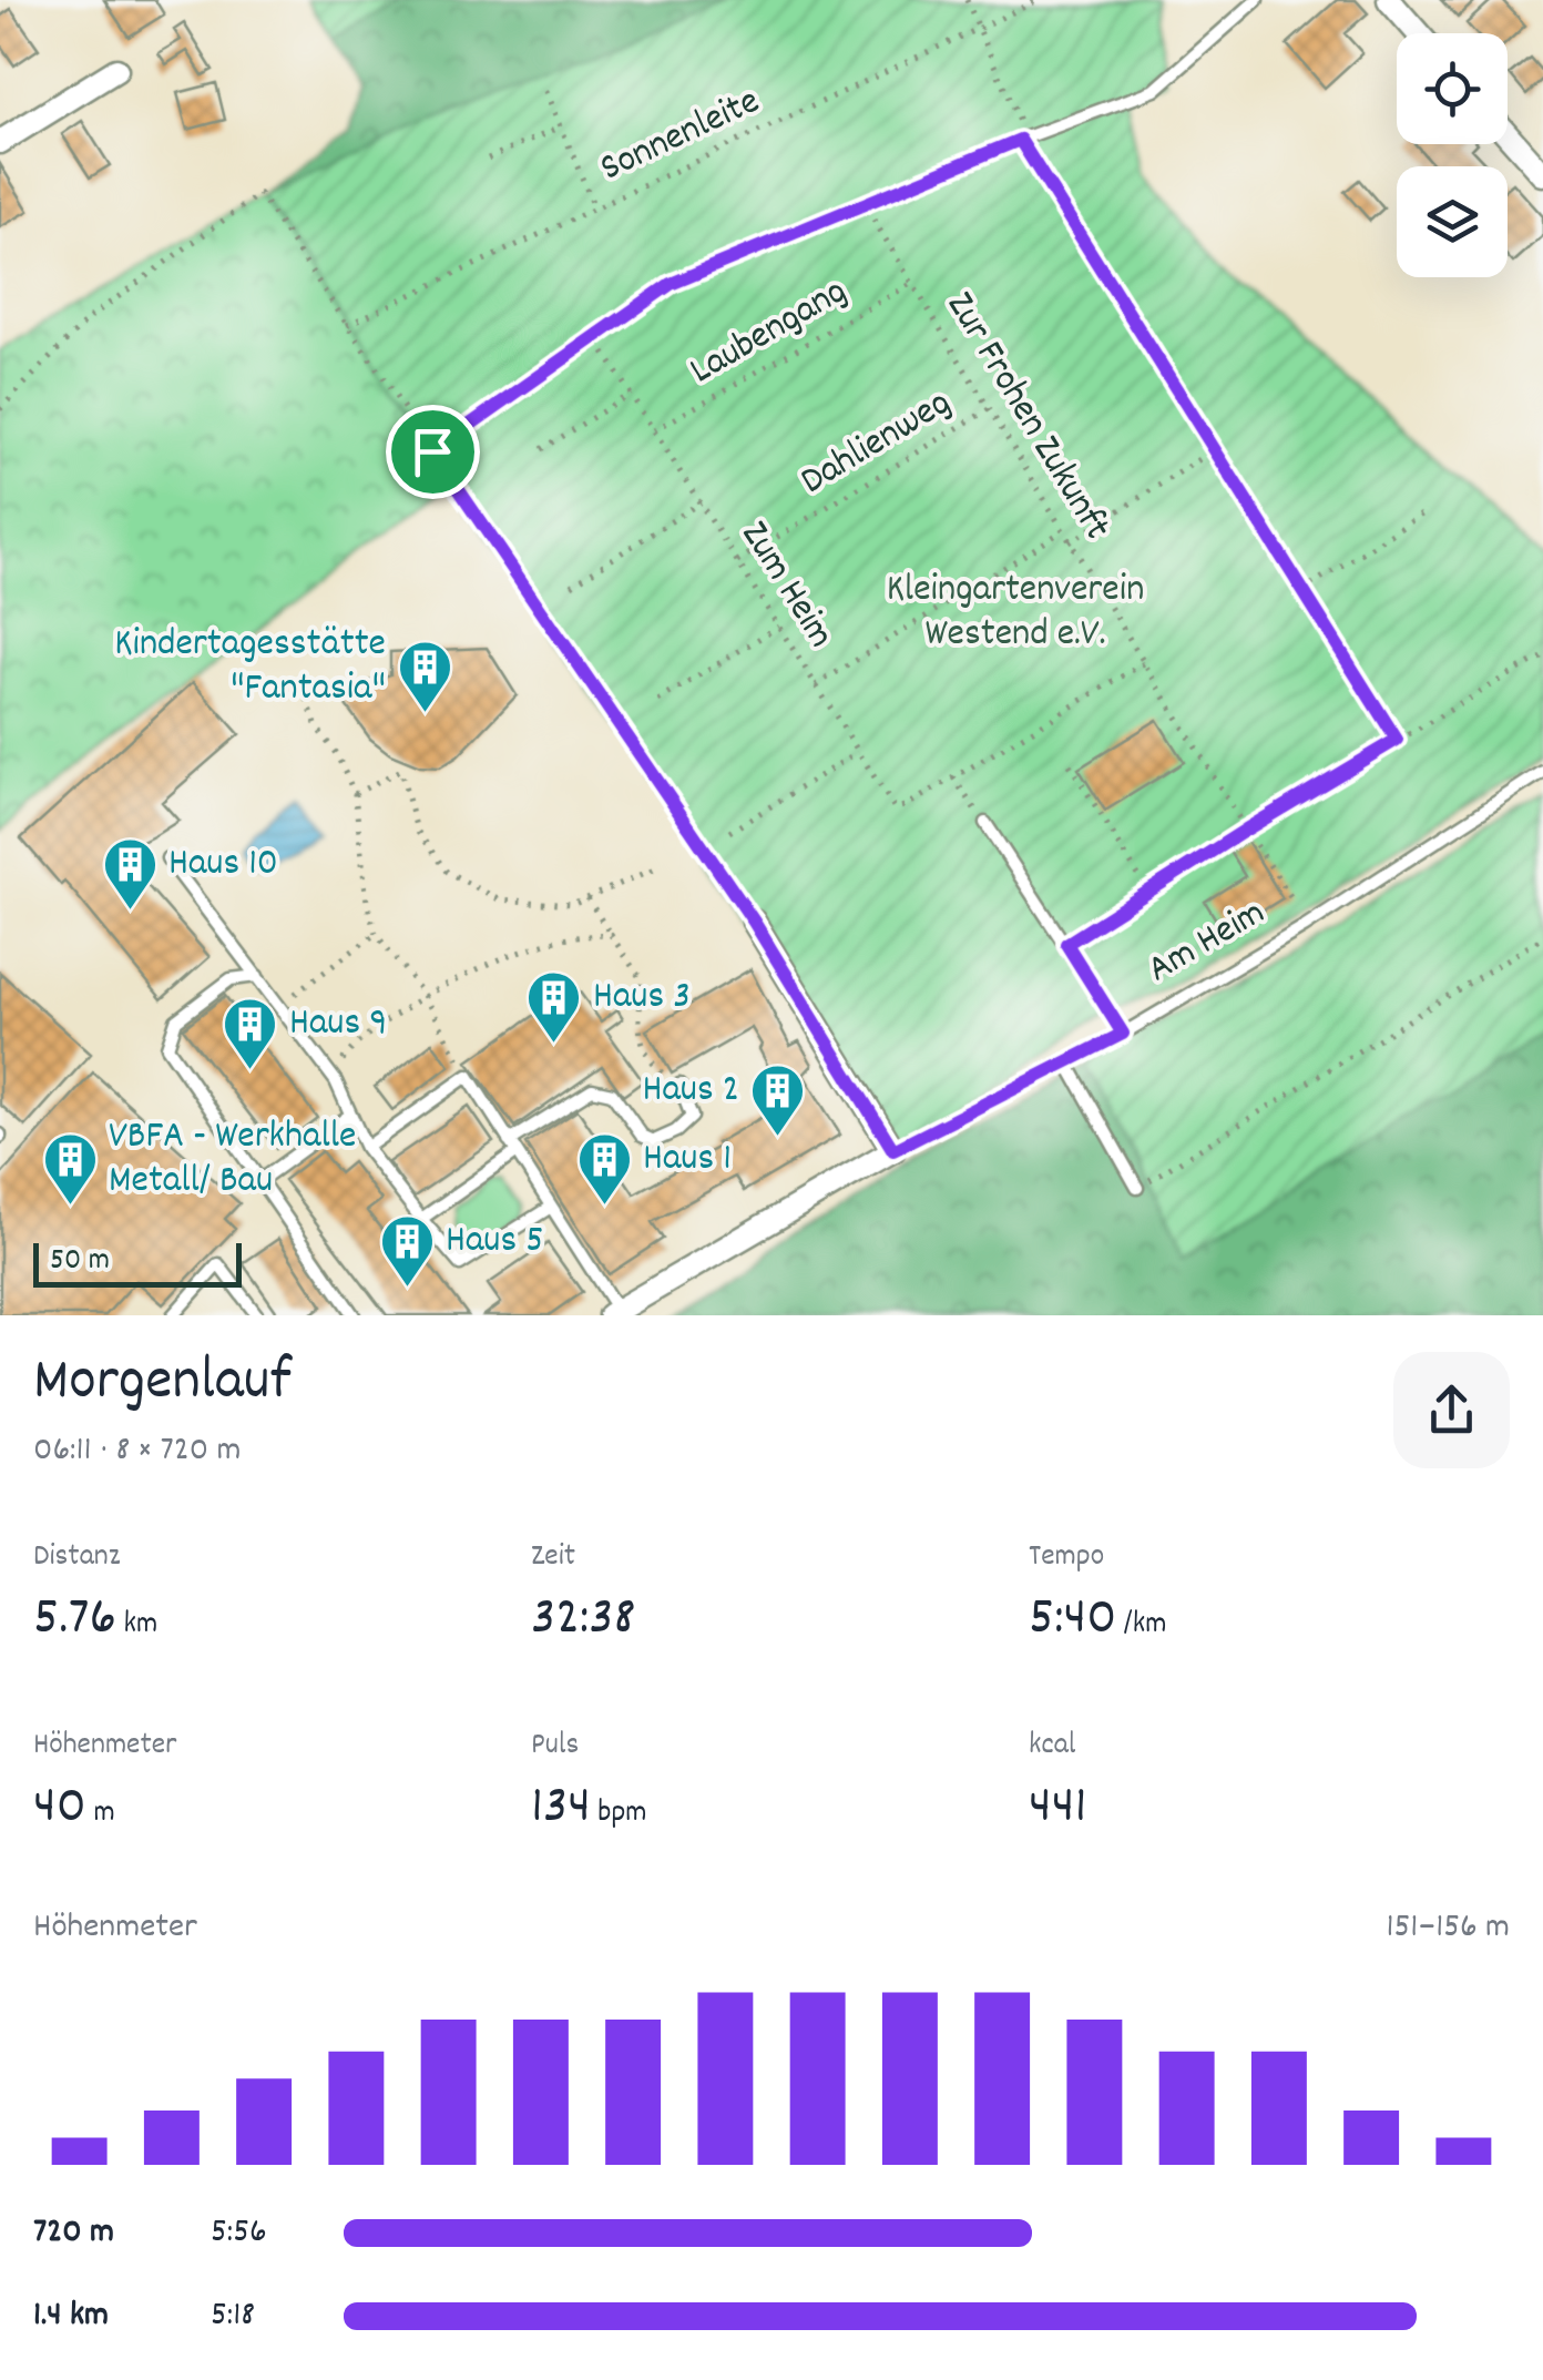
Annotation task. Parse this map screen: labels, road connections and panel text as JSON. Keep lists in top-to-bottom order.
{
  "streets": {
    "street": ["Am Heim"],
    "path": [
      "Sonnenleite",
      "Laubengang",
      "Zur Frohen Zukunft",
      "Dahlienweg",
      "Zum Heim"
    ]
  },
  "crossings": [
    ["Laubengang", "Zur Frohen Zukunft"],
    ["Laubengang", "Zum Heim"],
    ["Zur Frohen Zukunft", "Dahlienweg"],
    ["Dahlienweg", "Zum Heim"]
  ],
  "parks": ["Kleingartenverein Westend e.V."],
  "places": {
    "building": [
      "Kindertagesstätte \"Fantasia\"",
      "Haus 10",
      "Haus 3",
      "Haus 9",
      "Haus 2",
      "VBFA - Werkhalle Metall/ Bau",
      "Haus 1",
      "Haus 5"
    ]
  },
  "scale_bar": "50 m",
  "page": {
    "scale": "50 m",
    "heading": ["Morgenlauf", "06:11 · 8 × 720 m"],
    "stats": [
      ["Distanz", "5.76 km"],
      ["Zeit", "32:38"],
      ["Tempo", "5:40 /km"],
      ["Höhenmeter", "40 m"],
      ["Puls", "134 bpm"],
      ["kcal", "441"]
    ],
    "chart": ["Höhenmeter", "151–156 m"],
    "list": [
      {
        "name": "720 m",
        "note": "5:56"
      },
      {
        "name": "1.4 km",
        "note": "5:18"
      }
    ]
  }
}
